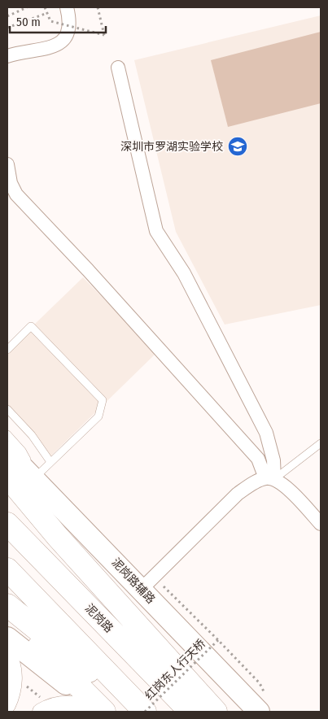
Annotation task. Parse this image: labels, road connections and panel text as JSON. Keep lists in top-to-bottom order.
{
  "streets": {
    "highway": ["泥岗路"],
    "main road": ["泥岗路辅路"],
    "path": ["红岗东人行天桥"]
  },
  "places": {
    "school or university": ["深圳市罗湖实验学校"]
  },
  "scale_bar": "50 m"
}
